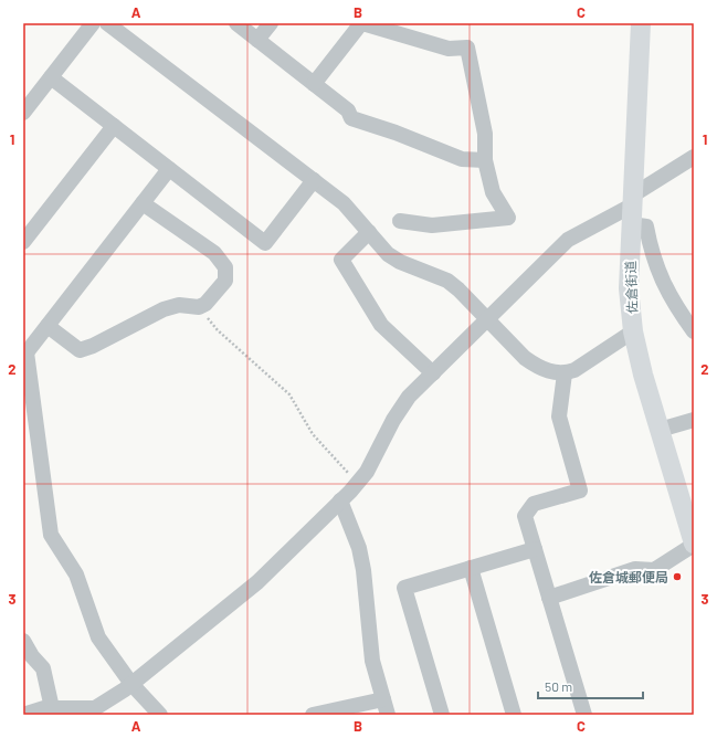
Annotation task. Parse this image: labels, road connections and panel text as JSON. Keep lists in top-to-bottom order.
{
  "streets": {
    "main road": ["佐倉街道"]
  },
  "places": ["佐倉城郵便局"],
  "scale_bar": "50 m",
  "grid": {
    "columns": ["A", "B", "C"],
    "rows": ["1", "2", "3"]
  }
}
